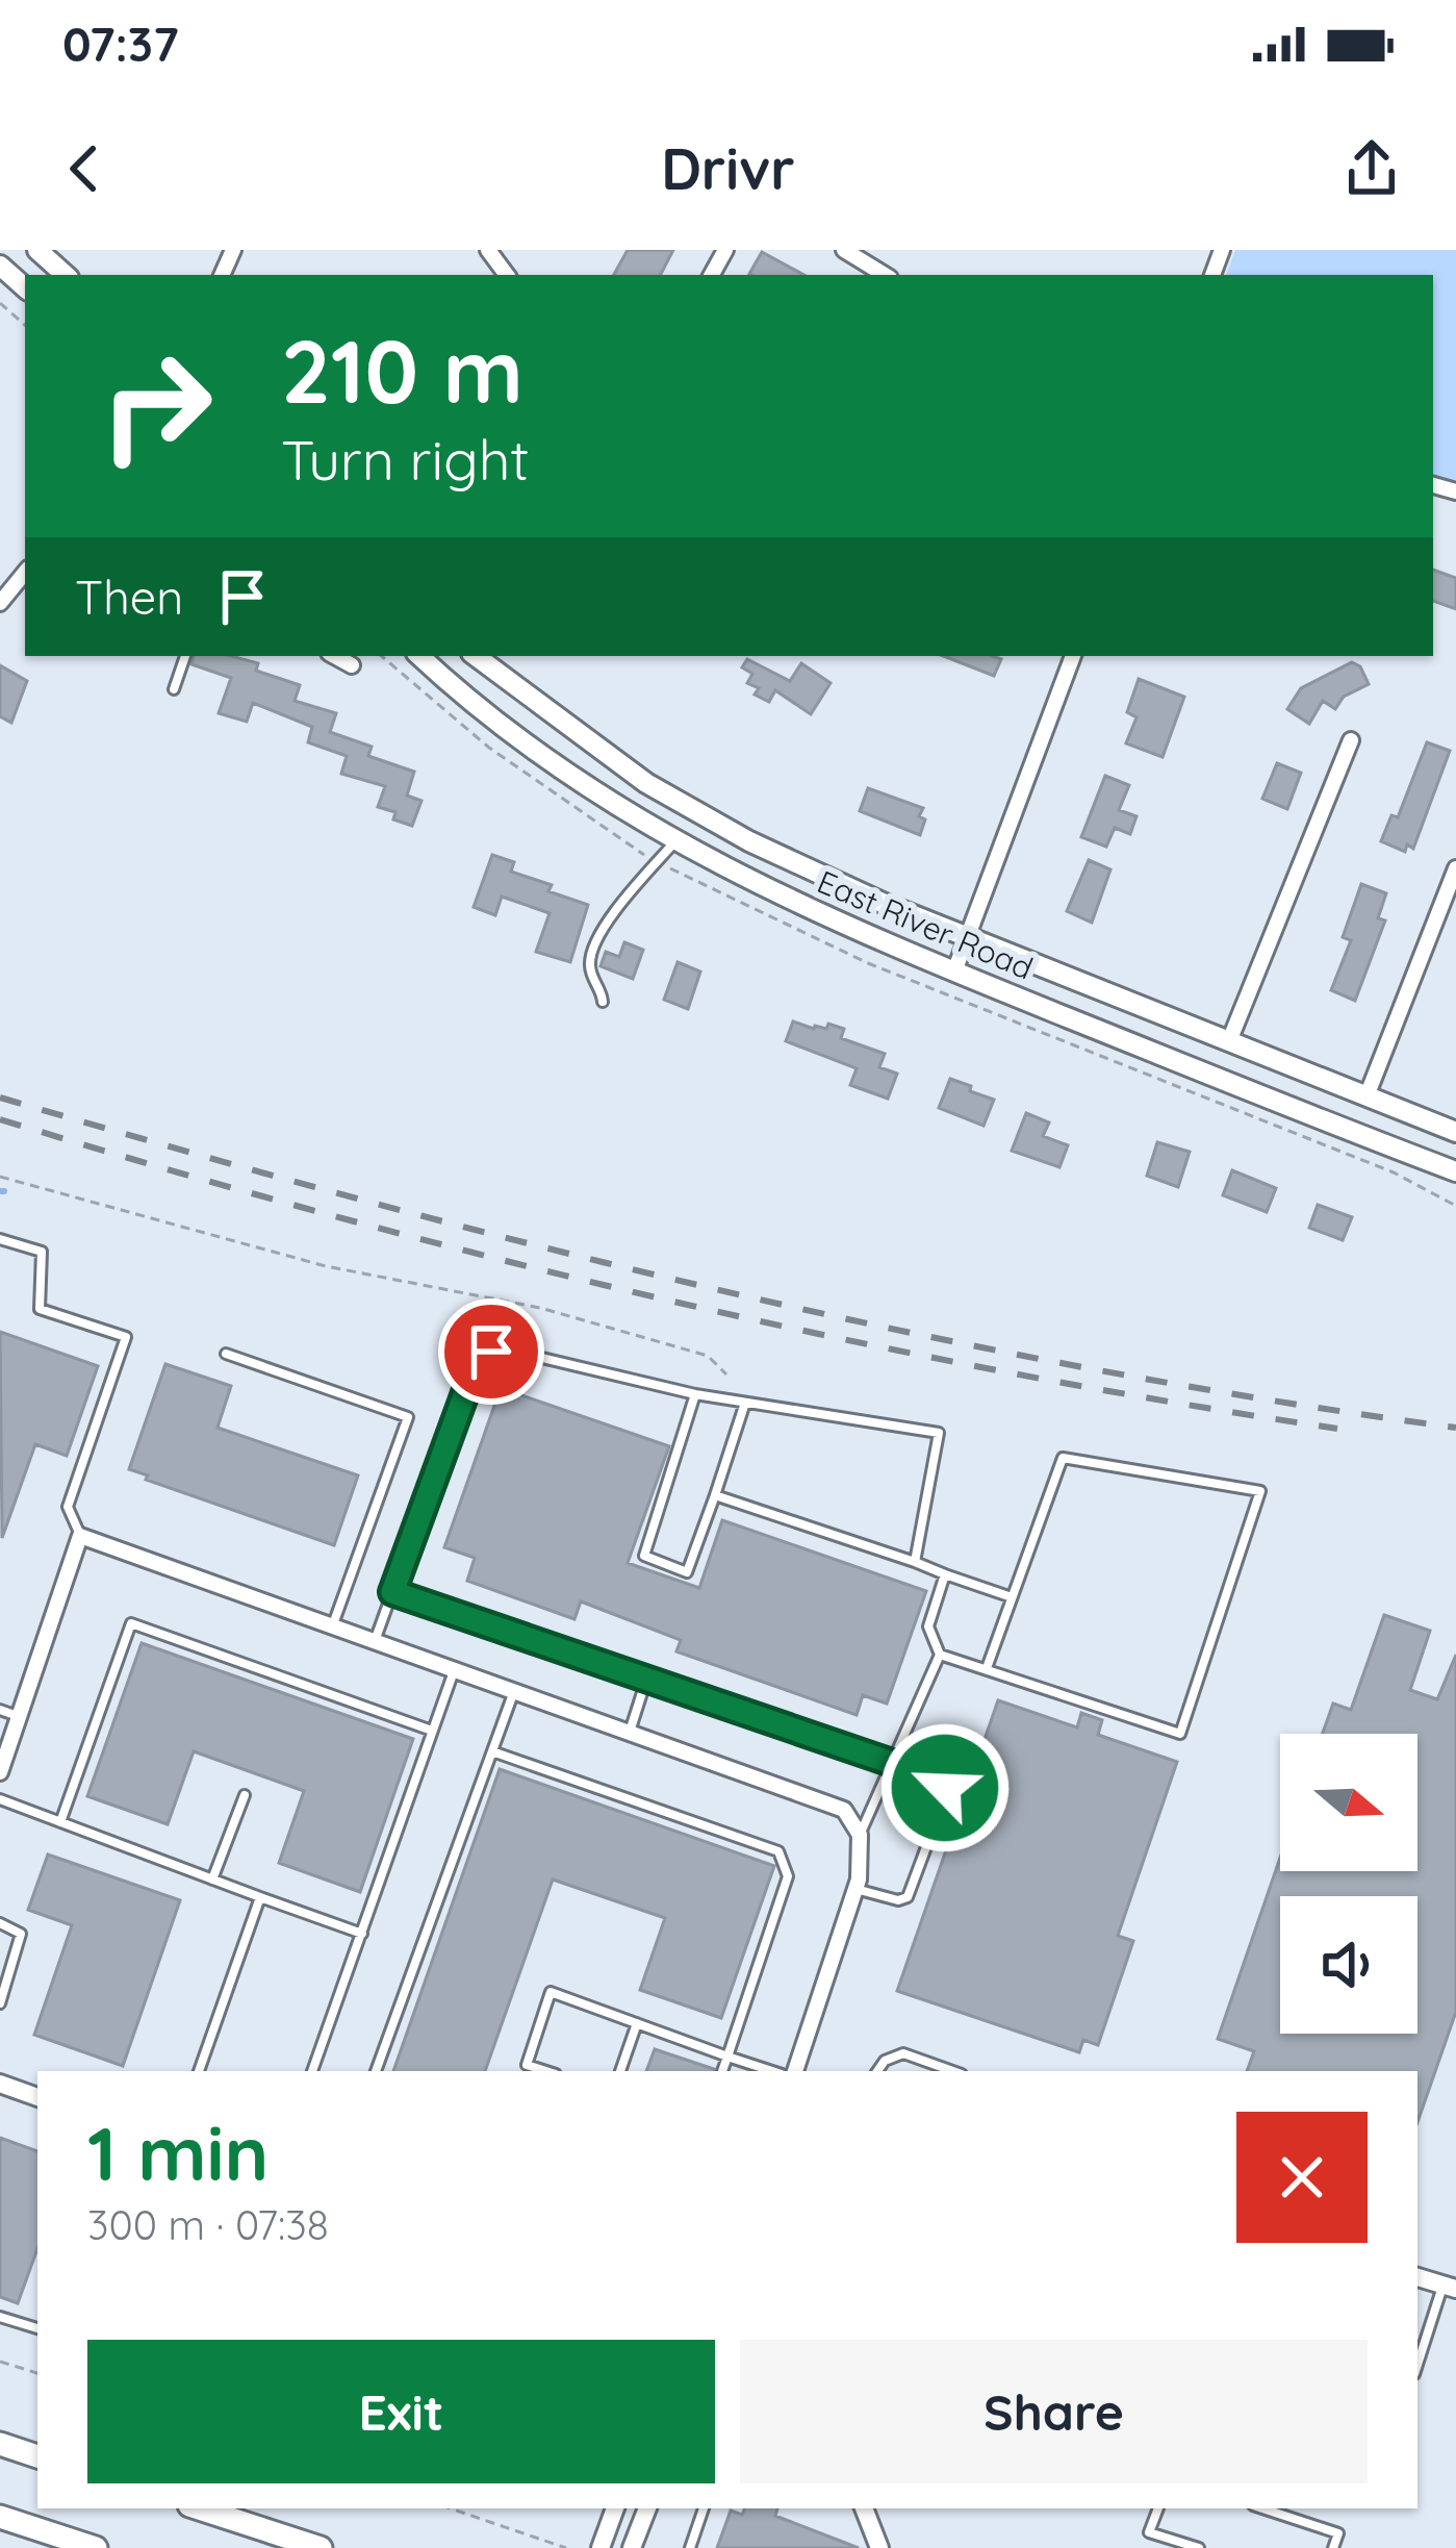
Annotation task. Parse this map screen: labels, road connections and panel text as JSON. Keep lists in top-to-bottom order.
{
  "streets": {
    "main road": ["East River Road"]
  },
  "north": "right",
  "page": {
    "status": "07:37",
    "header": "Drivr",
    "turn": ["210 m", "Turn right"],
    "then": "Then",
    "heading": ["1 min", "300 m · 07:38"],
    "buttons": ["Exit", "Share"]
  }
}
